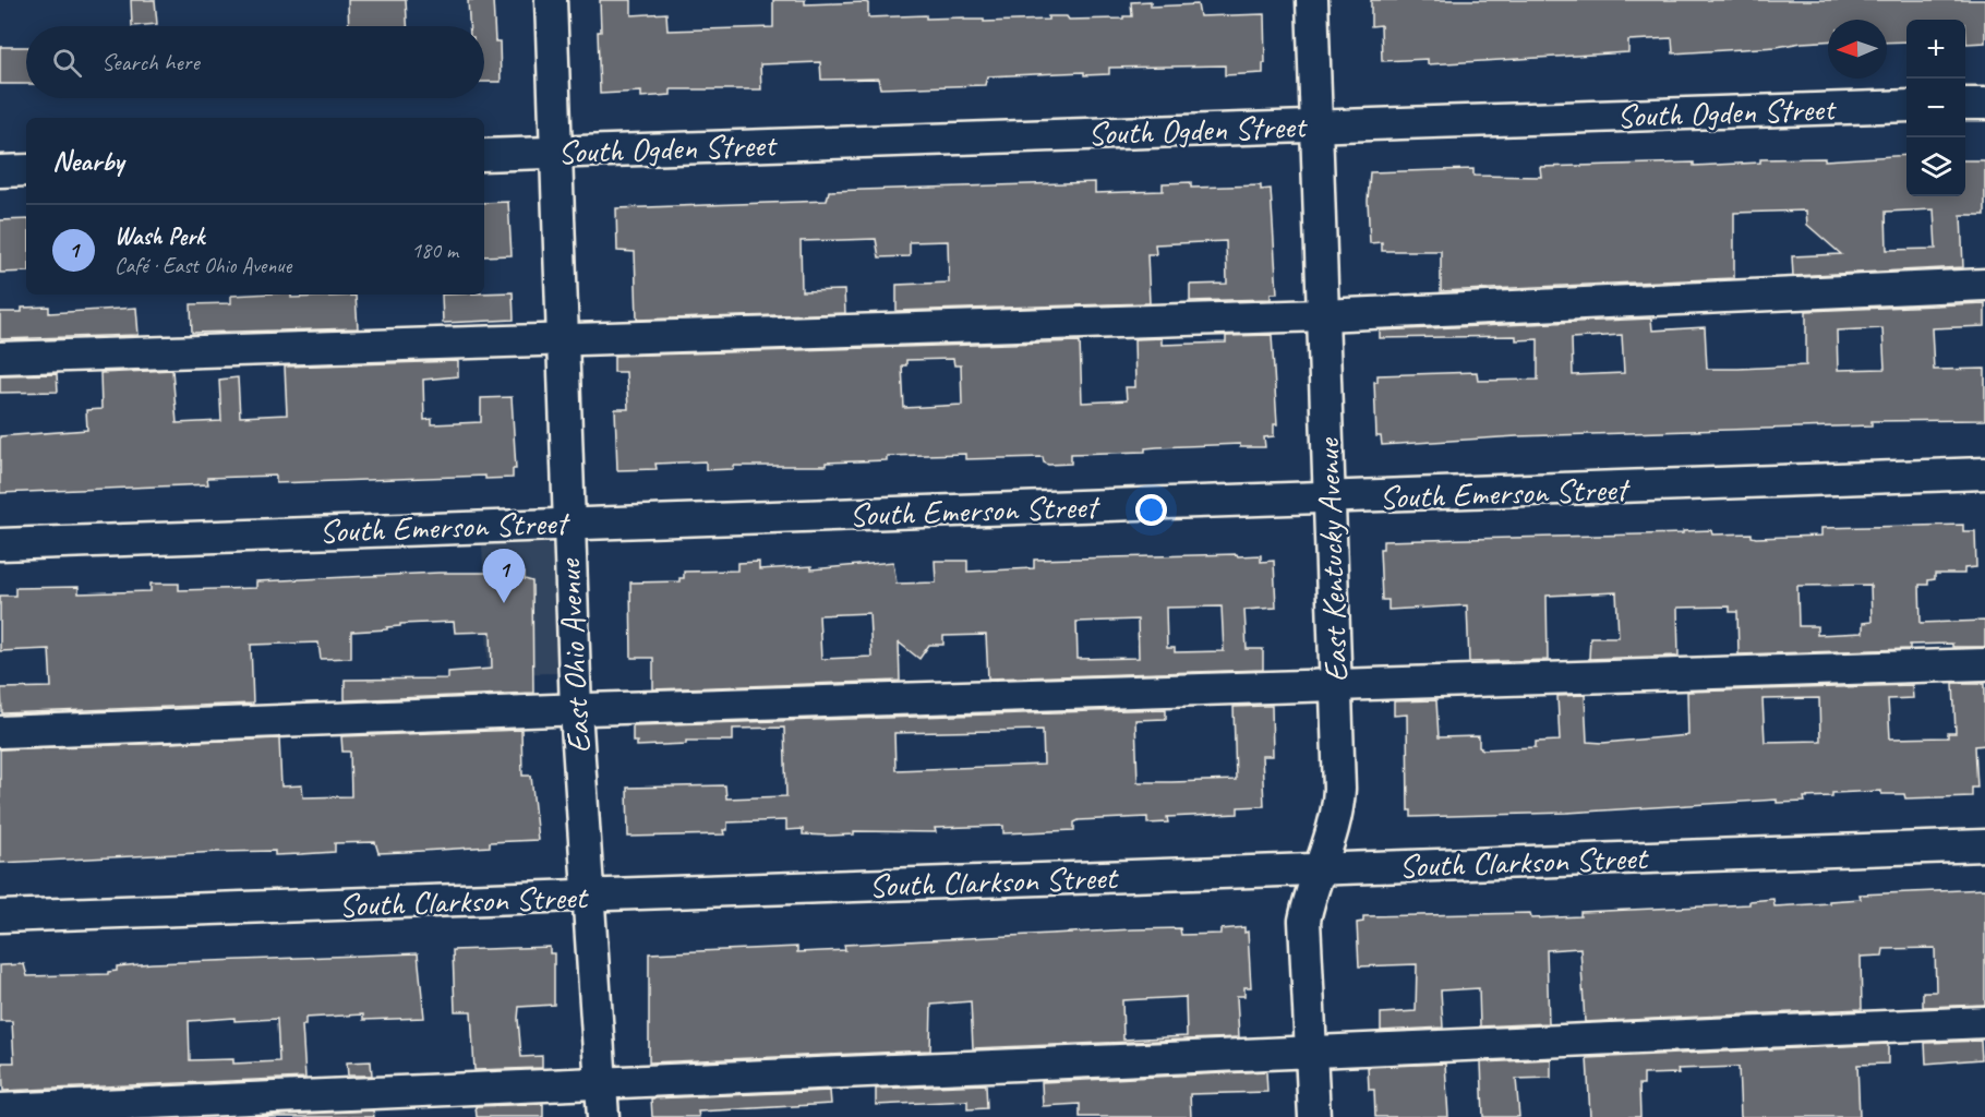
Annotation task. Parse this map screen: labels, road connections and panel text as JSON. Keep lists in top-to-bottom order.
{
  "streets": {
    "street": [
      "South Ogden Street",
      "South Emerson Street",
      "East Kentucky Avenue",
      "East Ohio Avenue",
      "South Clarkson Street"
    ]
  },
  "crossings": [
    ["South Ogden Street", "East Kentucky Avenue"],
    ["South Ogden Street", "East Ohio Avenue"],
    ["South Emerson Street", "East Kentucky Avenue"],
    ["South Emerson Street", "East Ohio Avenue"],
    ["East Kentucky Avenue", "South Clarkson Street"],
    ["East Ohio Avenue", "South Clarkson Street"]
  ],
  "north": "left",
  "page": {
    "map_buttons": ["+", "−"],
    "search": "Search here",
    "heading": "Nearby",
    "list": [
      {
        "mark": "1",
        "name": "Wash Perk",
        "note": "Café · East Ohio Avenue",
        "value": "180 m"
      }
    ],
    "pins": "1"
  }
}
